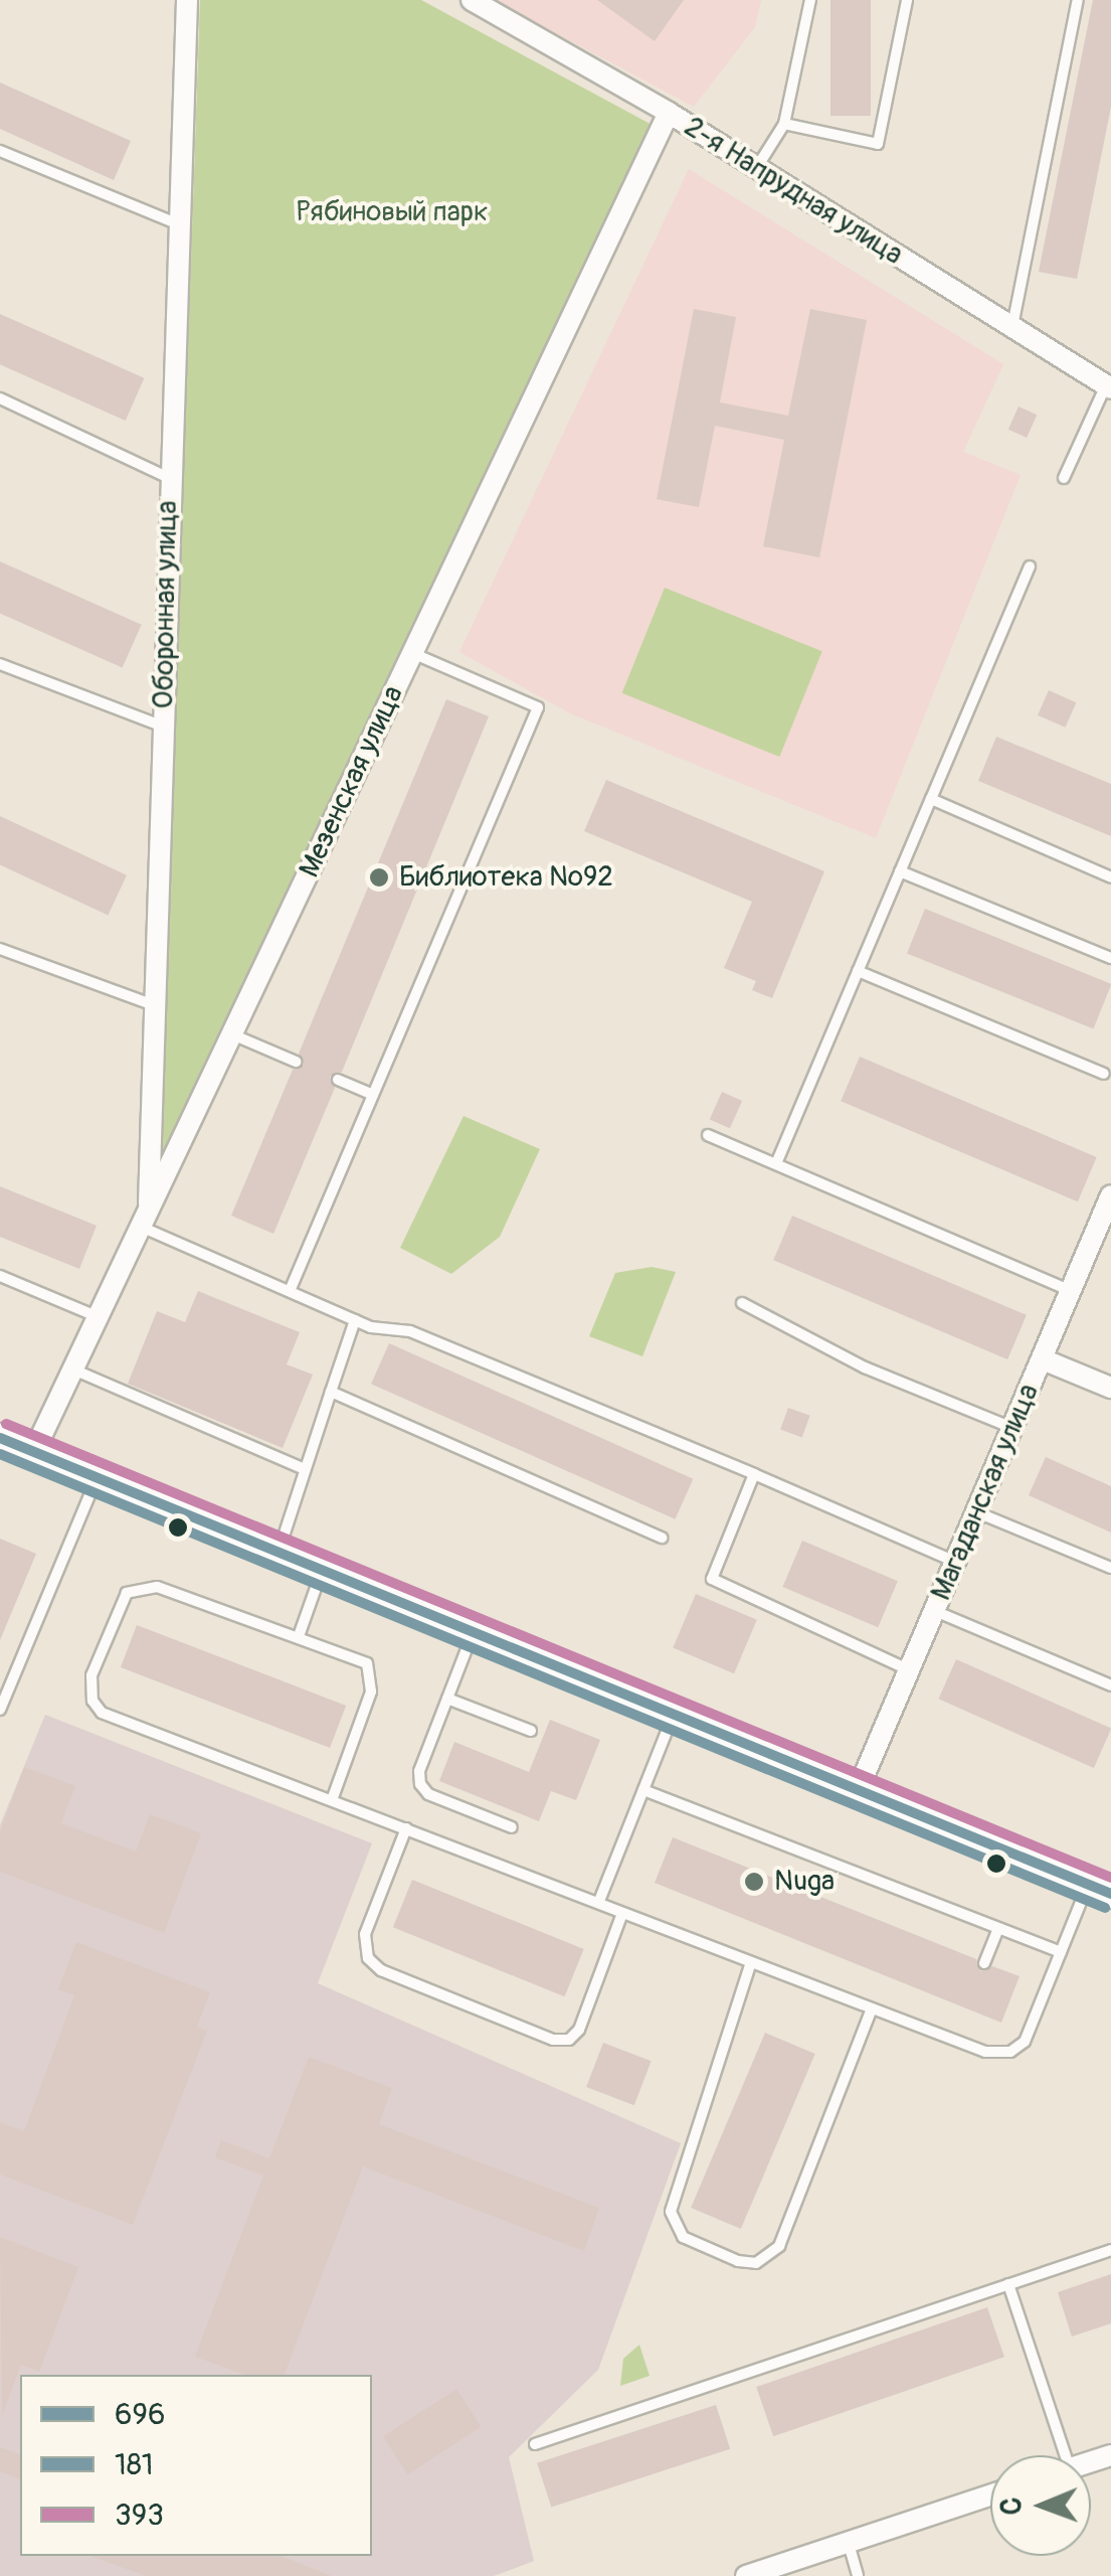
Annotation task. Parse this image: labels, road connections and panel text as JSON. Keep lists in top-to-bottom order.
{
  "streets": {
    "street": [
      "2-я Напрудная улица",
      "Оборонная улица",
      "Мезенская улица",
      "Магаданская улица"
    ]
  },
  "crossings": [
    ["2-я Напрудная улица", "Мезенская улица"],
    ["Оборонная улица", "Мезенская улица"]
  ],
  "parks": ["Рябиновый парк"],
  "places": ["Библиотека №92", "Nuga"],
  "lines": ["transit line 393", "transit line 696", "transit line 181"],
  "legend": ["696", "181", "393"],
  "north": "left"
}
